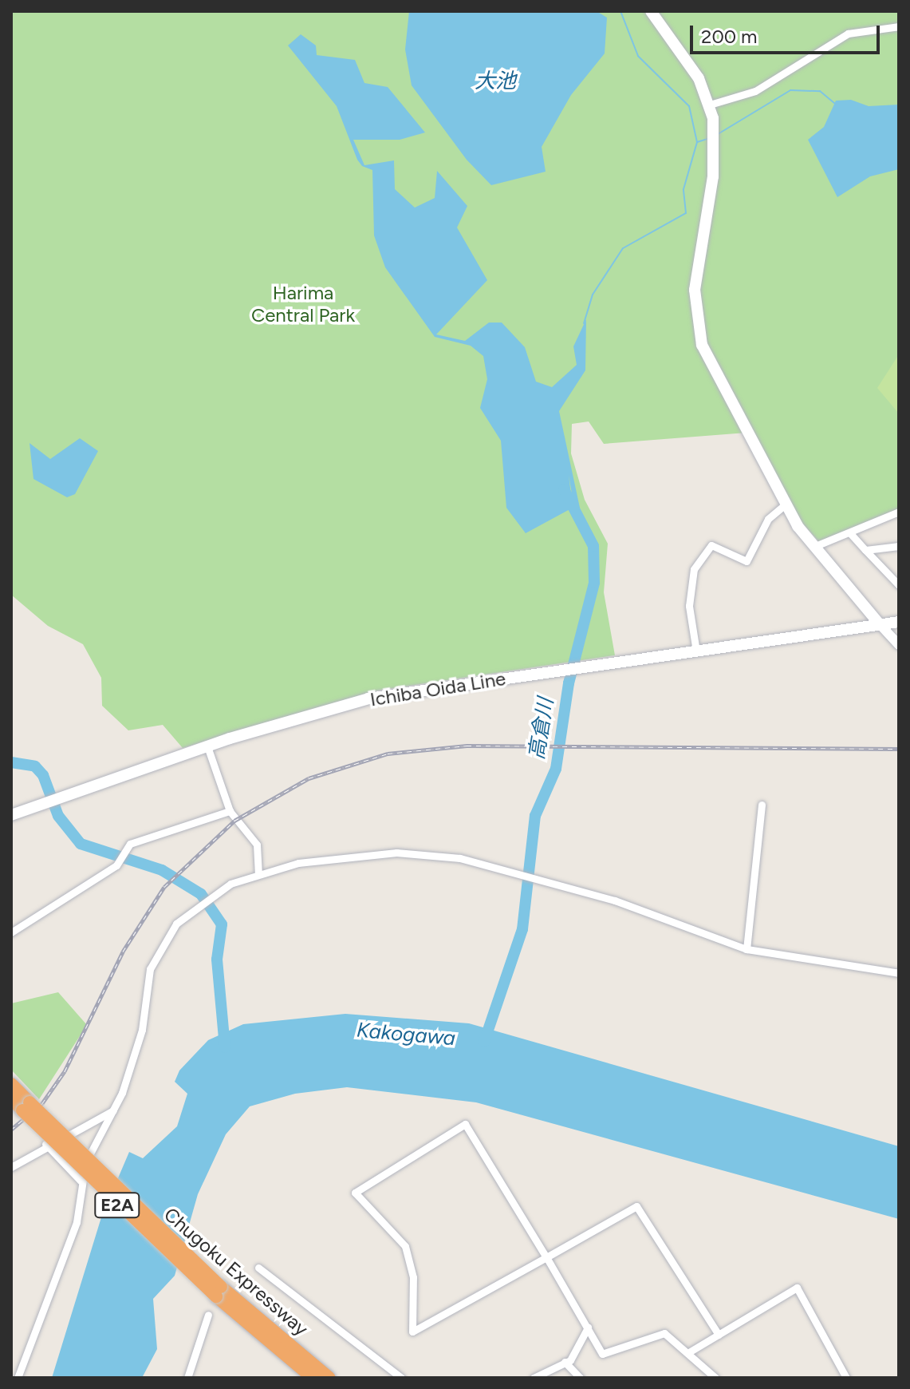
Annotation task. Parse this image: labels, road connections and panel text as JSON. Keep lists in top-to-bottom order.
{
  "streets": {
    "highway": ["E2A", "Chugoku Expressway"],
    "main road": ["Ichiba Oida Line"]
  },
  "water": ["大池", "高倉川", "Kakogawa"],
  "parks": ["Harima Central Park"],
  "scale_bar": "200 m"
}
